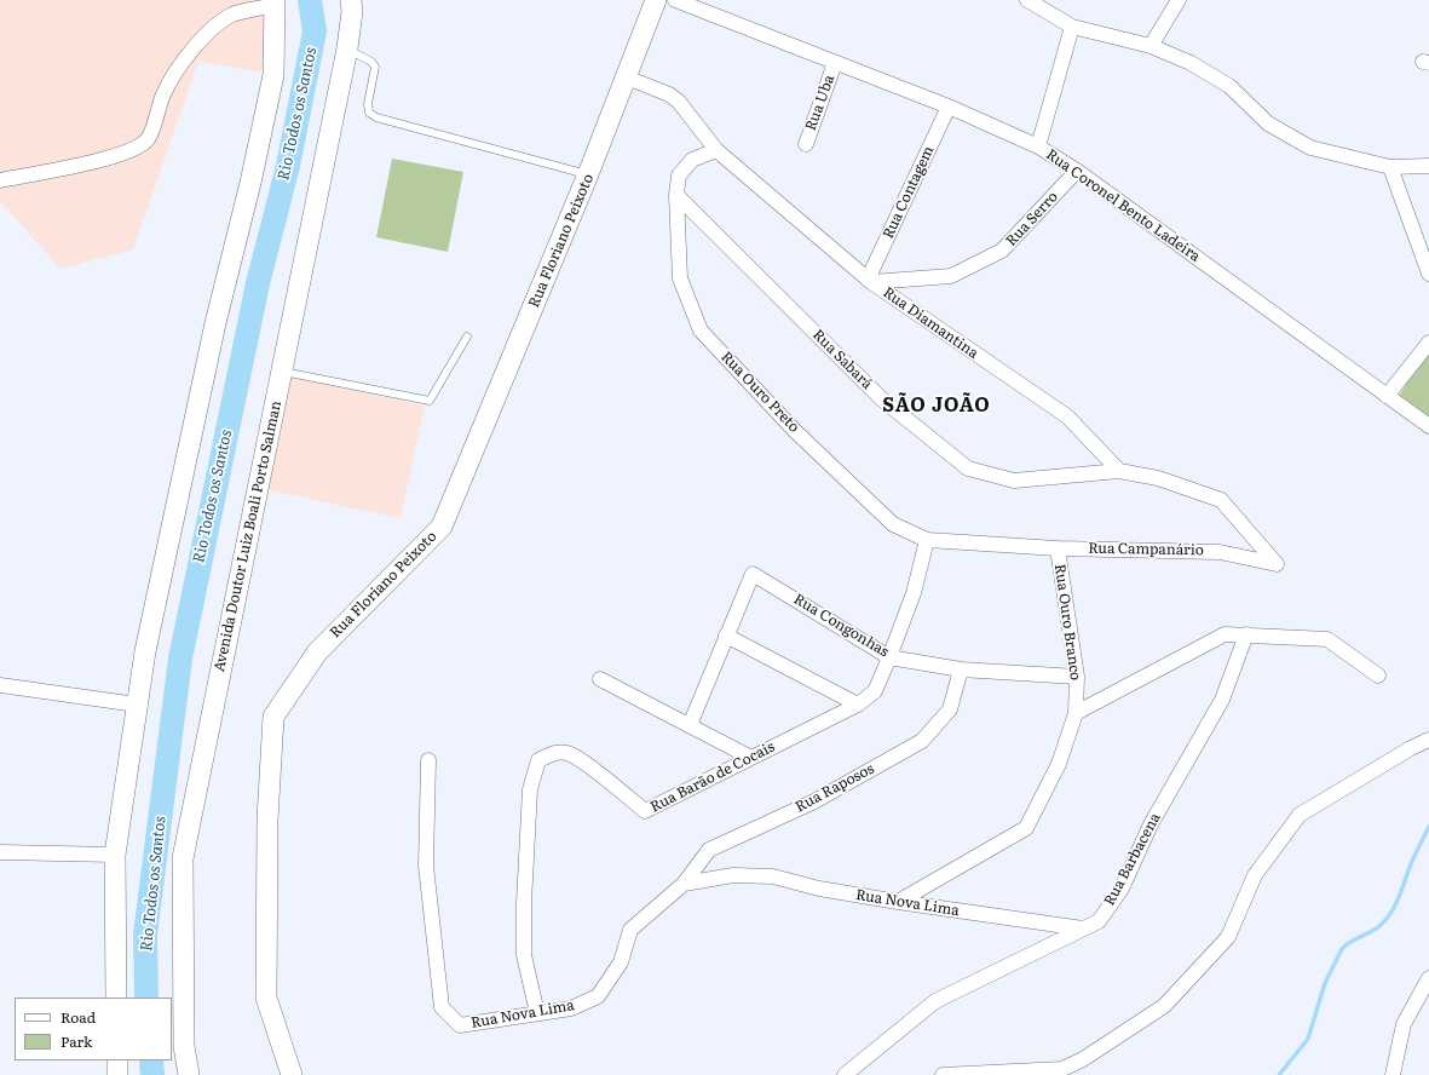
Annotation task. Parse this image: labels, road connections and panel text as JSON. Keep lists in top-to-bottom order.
{
  "streets": {
    "street": [
      "Rua Uba",
      "Rua Contagem",
      "Rua Coronel Bento Ladeira",
      "Rua Serro",
      "Rua Floriano Peixoto",
      "Rua Diamantina",
      "Rua Sabará",
      "Rua Ouro Preto",
      "Avenida Doutor Luiz Boali Porto Salman",
      "Rua Campanário",
      "Rua Ouro Branco",
      "Rua Congonhas",
      "Rua Barão de Cocais",
      "Rua Raposos",
      "Rua Barbacena",
      "Rua Nova Lima"
    ]
  },
  "crossings": [
    ["Rua Uba", "Rua Coronel Bento Ladeira"],
    ["Rua Contagem", "Rua Coronel Bento Ladeira"],
    ["Rua Contagem", "Rua Serro"],
    ["Rua Contagem", "Rua Diamantina"],
    ["Rua Coronel Bento Ladeira", "Rua Serro"],
    ["Rua Serro", "Rua Diamantina"],
    ["Rua Floriano Peixoto", "Rua Diamantina"],
    ["Rua Diamantina", "Rua Sabará"],
    ["Rua Diamantina", "Rua Ouro Preto"],
    ["Rua Sabará", "Rua Ouro Preto"],
    ["Rua Sabará", "Rua Campanário"],
    ["Rua Ouro Preto", "Rua Campanário"],
    ["Rua Ouro Preto", "Rua Barão de Cocais"],
    ["Rua Campanário", "Rua Ouro Branco"],
    ["Rua Campanário", "Rua Barão de Cocais"],
    ["Rua Ouro Branco", "Rua Congonhas"],
    ["Rua Ouro Branco", "Rua Nova Lima"],
    ["Rua Congonhas", "Rua Barão de Cocais"],
    ["Rua Congonhas", "Rua Raposos"],
    ["Rua Barão de Cocais", "Rua Nova Lima"],
    ["Rua Raposos", "Rua Nova Lima"],
    ["Rua Barbacena", "Rua Nova Lima"]
  ],
  "districts": ["SÃO JOÃO"],
  "water": ["Rio Todos os Santos"],
  "legend": ["Road", "Park"]
}
